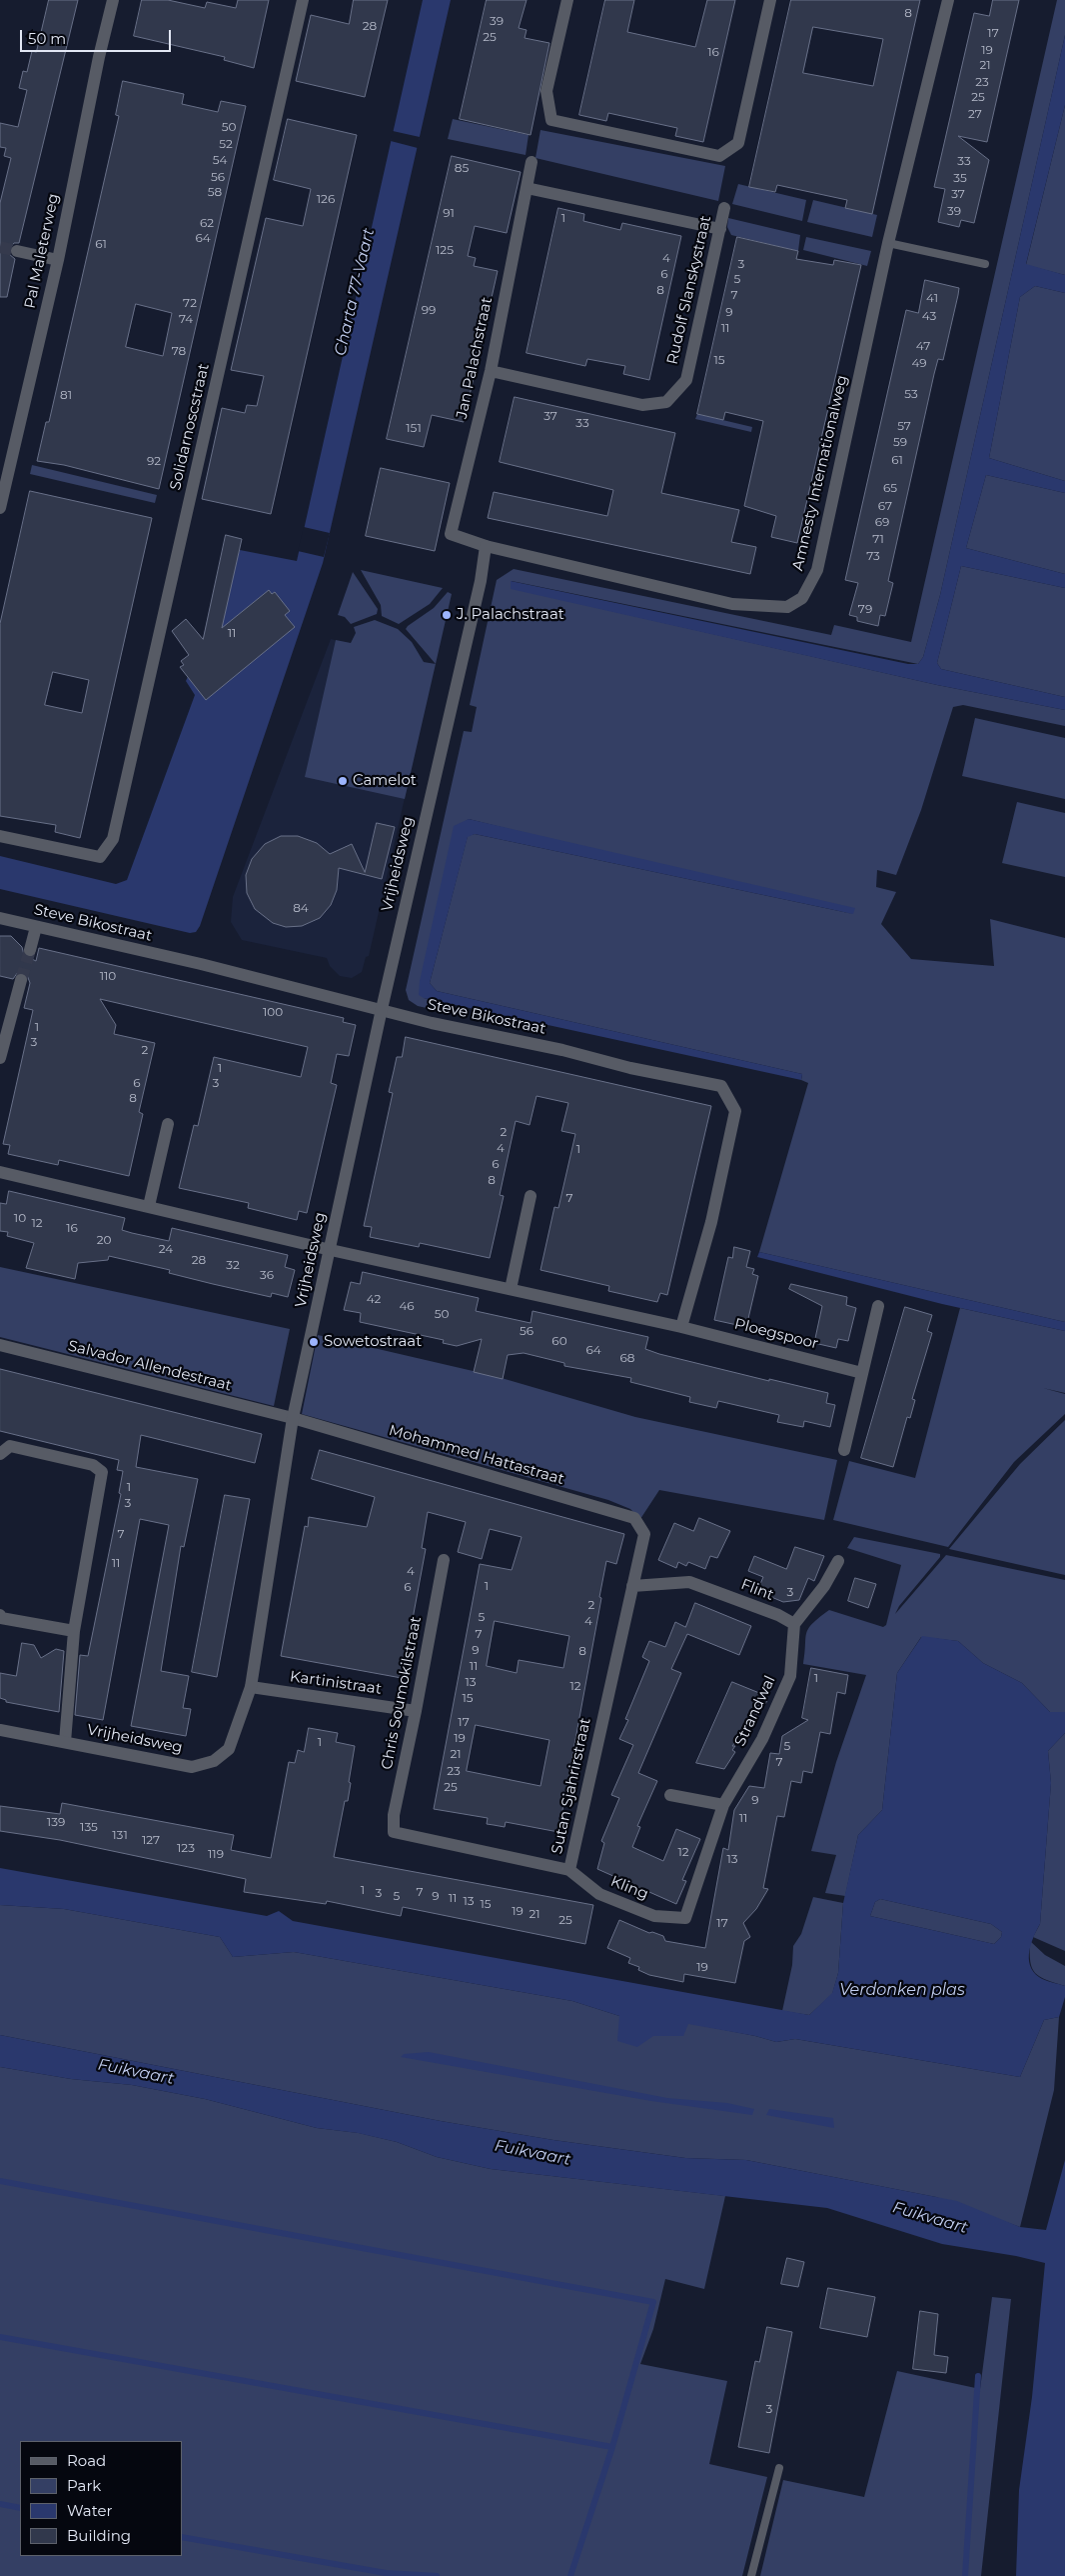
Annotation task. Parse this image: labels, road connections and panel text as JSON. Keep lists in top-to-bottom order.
{
  "streets": {
    "street": [
      "Pal Maleterweg",
      "Rudolf Slanskystraat",
      "Jan Palachstraat",
      "Solidarnoscstraat",
      "Amnesty Internationalweg",
      "Vrijheidsweg",
      "Steve Bikostraat",
      "Ploegspoor",
      "Salvador Allendestraat",
      "Mohammed Hattastraat",
      "Flint",
      "Kartinistraat",
      "Chris Soumokilstraat",
      "Strandwal",
      "Sutan Sjahrirstraat",
      "Kling"
    ]
  },
  "crossings": [
    ["Rudolf Slanskystraat", "Jan Palachstraat"],
    ["Jan Palachstraat", "Amnesty Internationalweg"],
    ["Amnesty Internationalweg", "Vrijheidsweg"],
    ["Vrijheidsweg", "Steve Bikostraat"],
    ["Vrijheidsweg", "Salvador Allendestraat"],
    ["Vrijheidsweg", "Mohammed Hattastraat"],
    ["Vrijheidsweg", "Kartinistraat"],
    ["Steve Bikostraat", "Ploegspoor"],
    ["Salvador Allendestraat", "Mohammed Hattastraat"],
    ["Mohammed Hattastraat", "Sutan Sjahrirstraat"],
    ["Flint", "Strandwal"],
    ["Flint", "Sutan Sjahrirstraat"],
    ["Kartinistraat", "Chris Soumokilstraat"],
    ["Chris Soumokilstraat", "Sutan Sjahrirstraat"],
    ["Strandwal", "Kling"],
    ["Sutan Sjahrirstraat", "Kling"]
  ],
  "water": ["Charta 77-Vaart", "Verdonken plas", "Fuikvaart"],
  "places": ["J. Palachstraat", "Camelot", "Sowetostraat"],
  "house_numbers": [
    "8",
    "39",
    "28",
    "17",
    "25",
    "19",
    "16",
    "21",
    "23",
    "25",
    "27",
    "50",
    "52",
    "54",
    "33",
    "85",
    "56",
    "35",
    "58",
    "37",
    "126",
    "39",
    "91",
    "1",
    "62",
    "64",
    "61",
    "125",
    "4",
    "3",
    "6",
    "5",
    "8",
    "7",
    "41",
    "72",
    "99",
    "9",
    "43",
    "74",
    "11",
    "47",
    "78",
    "15",
    "49",
    "53",
    "81",
    "37",
    "33",
    "57",
    "151",
    "59",
    "61",
    "92",
    "65",
    "67",
    "69",
    "71",
    "73",
    "79",
    "11",
    "84",
    "110",
    "100",
    "1",
    "3",
    "2",
    "1",
    "6",
    "3",
    "8",
    "2",
    "4",
    "1",
    "6",
    "8",
    "7",
    "10",
    "12",
    "16",
    "20",
    "24",
    "28",
    "32",
    "36",
    "42",
    "46",
    "50",
    "56",
    "60",
    "64",
    "68",
    "1",
    "3",
    "7",
    "11",
    "4",
    "1",
    "6",
    "3",
    "2",
    "5",
    "4",
    "7",
    "9",
    "8",
    "11",
    "1",
    "13",
    "12",
    "15",
    "17",
    "19",
    "1",
    "5",
    "21",
    "7",
    "23",
    "25",
    "9",
    "11",
    "139",
    "135",
    "131",
    "127",
    "123",
    "12",
    "119",
    "13",
    "1",
    "7",
    "3",
    "5",
    "9",
    "11",
    "13",
    "15",
    "19",
    "21",
    "25",
    "17",
    "19",
    "3"
  ],
  "legend": [
    "Road",
    "Park",
    "Water",
    "Building"
  ],
  "scale_bar": "50 m"
}
